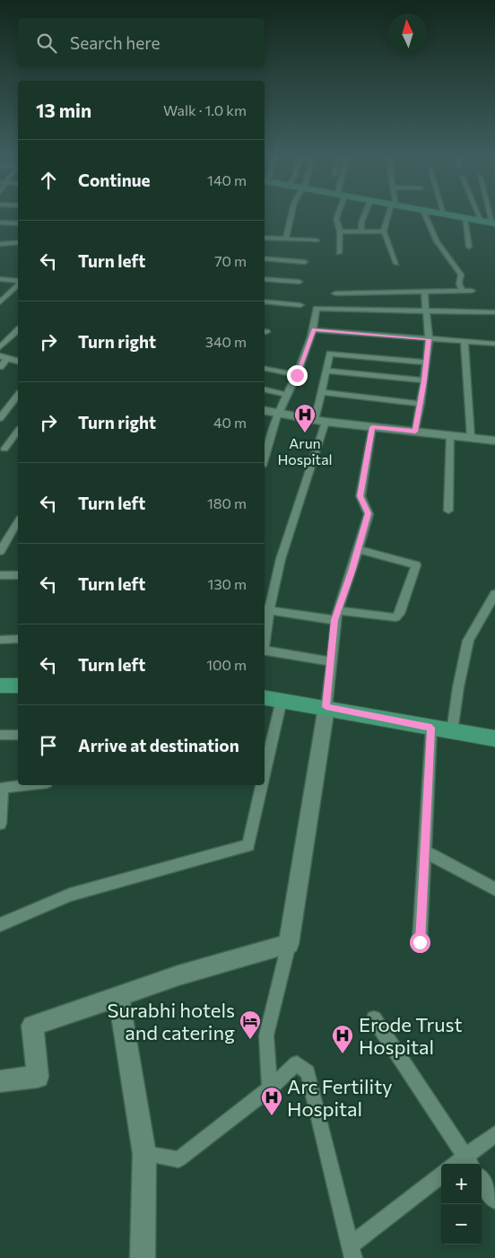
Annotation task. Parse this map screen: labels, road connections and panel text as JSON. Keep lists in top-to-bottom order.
{
  "places": {
    "hospital": ["Arun Hospital", "Erode Trust Hospital", "Arc Fertility Hospital"],
    "hotel": ["Surabhi hotels and catering"]
  },
  "north": "top",
  "page": {
    "search": "Search here",
    "heading": ["13 min", "Walk · 1.0 km"],
    "list": [
      ["Continue", "140 m"],
      ["Turn left", "70 m"],
      ["Turn right", "340 m"],
      ["Turn right", "40 m"],
      ["Turn left", "180 m"],
      ["Turn left", "130 m"],
      ["Turn left", "100 m"],
      "Arrive at destination"
    ],
    "map_buttons": ["+", "−"]
  }
}
